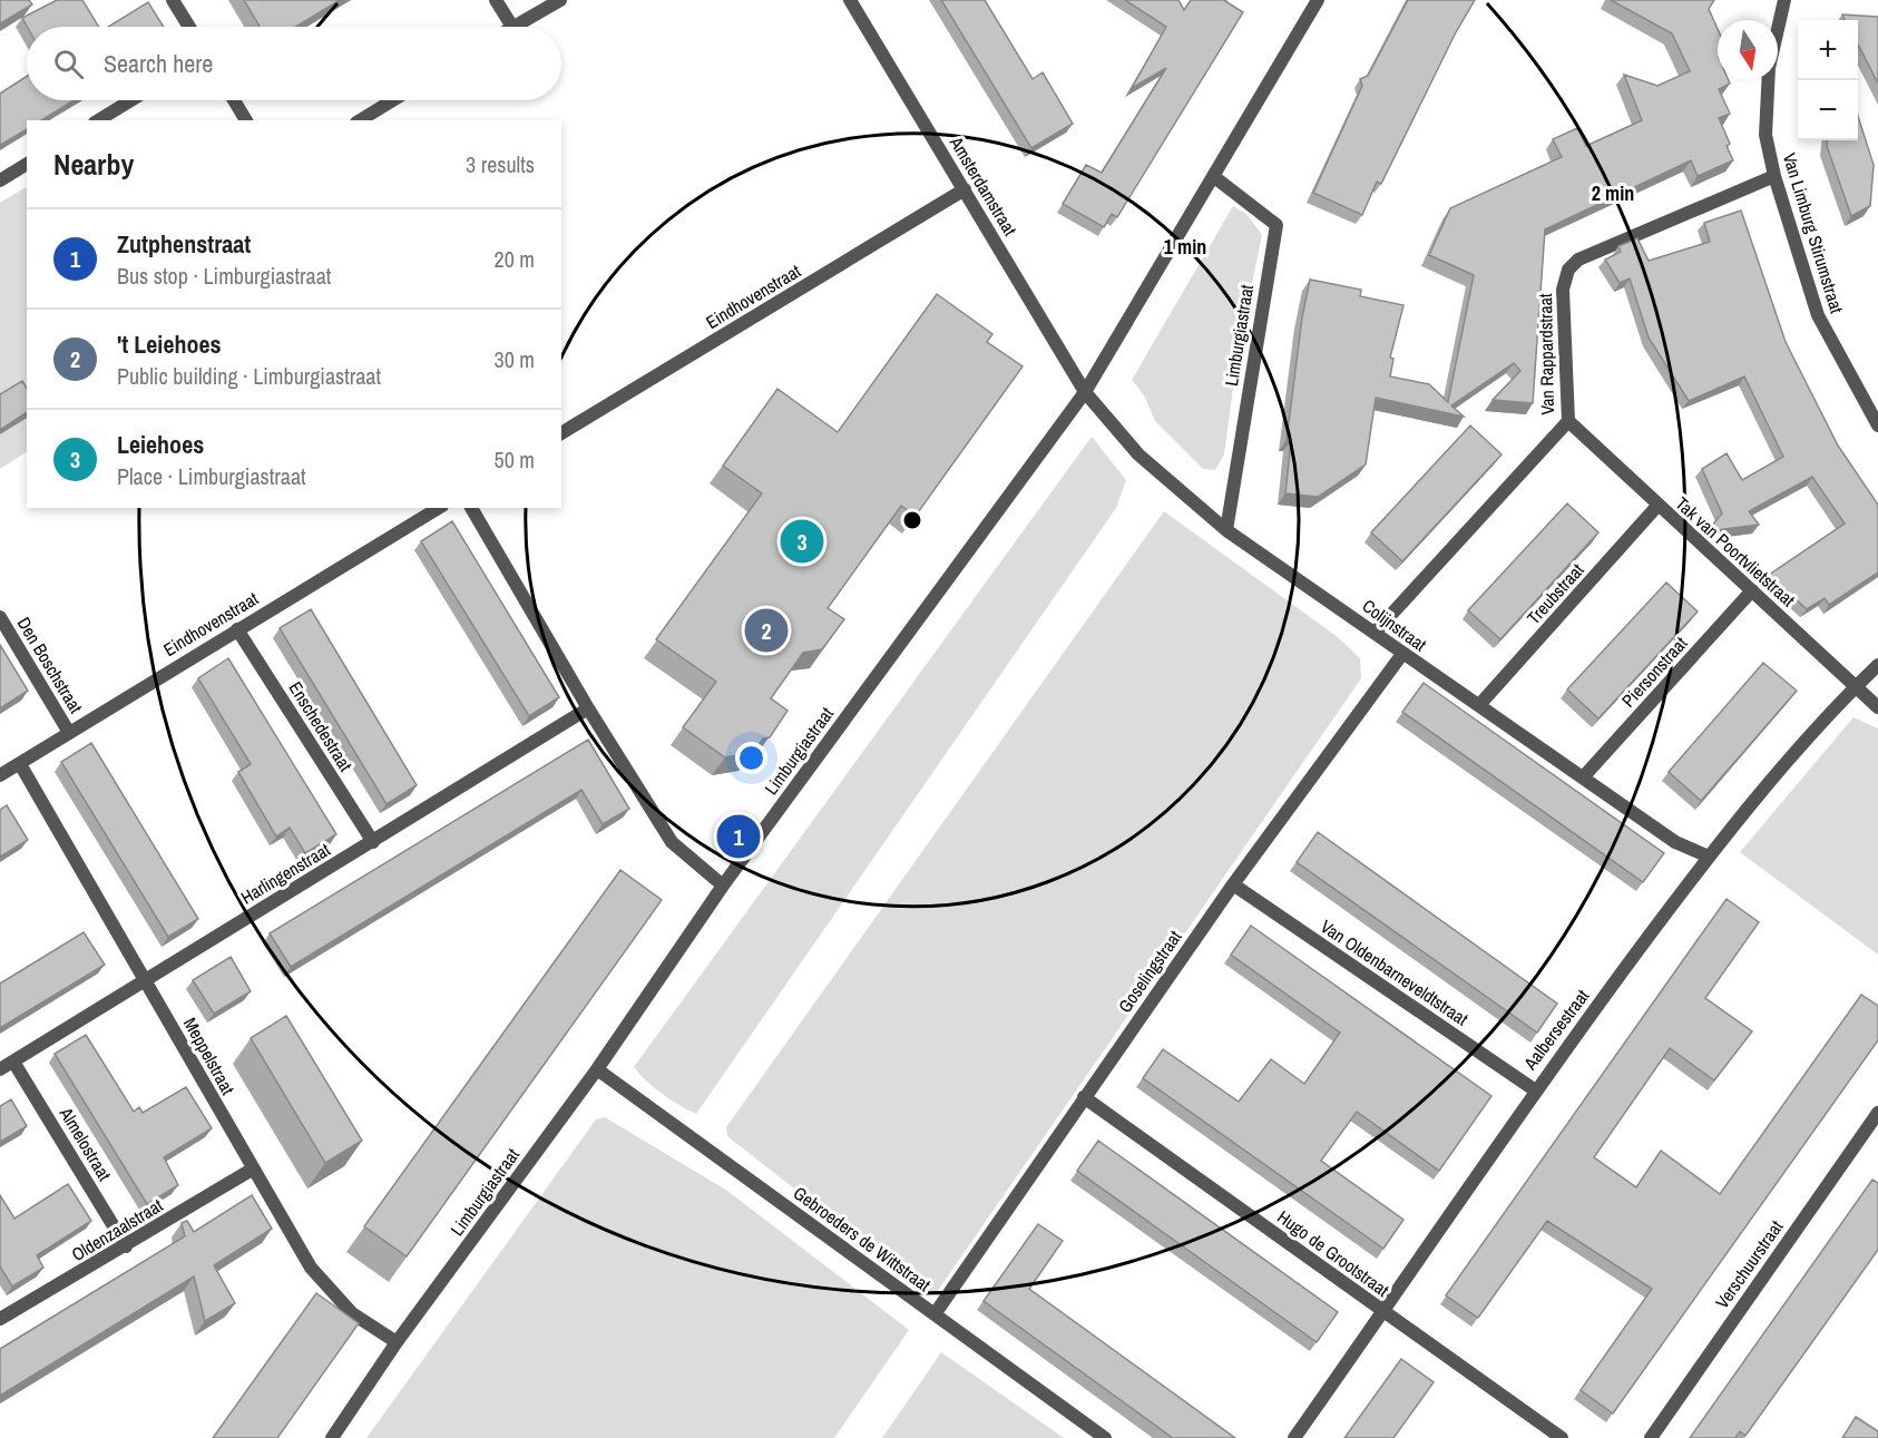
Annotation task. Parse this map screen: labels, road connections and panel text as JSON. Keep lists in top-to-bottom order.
{
  "streets": {
    "street": [
      "Amsterdamstraat",
      "Van Limburg Stirumstraat",
      "Eindhovenstraat",
      "Limburgiastraat",
      "Van Rappardstraat",
      "Tak van Poortvlietstraat",
      "Treubstraat",
      "Colijnstraat",
      "Den Boschstraat",
      "Piersonstraat",
      "Enschedestraat",
      "Harlingenstraat",
      "Goselingstraat",
      "Van Oldenbarneveldtstraat",
      "Aalbersestraat",
      "Meppelstraat",
      "Almelostraat",
      "Oldenzaalstraat",
      "Gebroeders de Wittstraat",
      "Hugo de Grootstraat",
      "Verschuurstraat"
    ]
  },
  "crossings": [
    ["Amsterdamstraat", "Eindhovenstraat"],
    ["Amsterdamstraat", "Limburgiastraat"],
    ["Amsterdamstraat", "Colijnstraat"],
    ["Van Limburg Stirumstraat", "Van Rappardstraat"],
    ["Eindhovenstraat", "Den Boschstraat"],
    ["Eindhovenstraat", "Enschedestraat"],
    ["Eindhovenstraat", "Meppelstraat"],
    ["Limburgiastraat", "Colijnstraat"],
    ["Limburgiastraat", "Meppelstraat"],
    ["Limburgiastraat", "Gebroeders de Wittstraat"],
    ["Van Rappardstraat", "Tak van Poortvlietstraat"],
    ["Van Rappardstraat", "Colijnstraat"],
    ["Tak van Poortvlietstraat", "Treubstraat"],
    ["Tak van Poortvlietstraat", "Piersonstraat"],
    ["Tak van Poortvlietstraat", "Aalbersestraat"],
    ["Treubstraat", "Colijnstraat"],
    ["Colijnstraat", "Piersonstraat"],
    ["Colijnstraat", "Goselingstraat"],
    ["Colijnstraat", "Aalbersestraat"],
    ["Enschedestraat", "Harlingenstraat"],
    ["Harlingenstraat", "Meppelstraat"],
    ["Harlingenstraat", "Almelostraat"],
    ["Goselingstraat", "Van Oldenbarneveldtstraat"],
    ["Goselingstraat", "Gebroeders de Wittstraat"],
    ["Goselingstraat", "Hugo de Grootstraat"],
    ["Van Oldenbarneveldtstraat", "Aalbersestraat"],
    ["Aalbersestraat", "Hugo de Grootstraat"],
    ["Meppelstraat", "Oldenzaalstraat"],
    ["Almelostraat", "Oldenzaalstraat"]
  ],
  "north": "bottom",
  "page": {
    "map_buttons": ["+", "−"],
    "search": "Search here",
    "heading": ["Nearby", "3 results"],
    "list": [
      {
        "mark": "1",
        "name": "Zutphenstraat",
        "note": "Bus stop · Limburgiastraat",
        "value": "20 m"
      },
      {
        "mark": "2",
        "name": "'t Leiehoes",
        "note": "Public building · Limburgiastraat",
        "value": "30 m"
      },
      {
        "mark": "3",
        "name": "Leiehoes",
        "note": "Place · Limburgiastraat",
        "value": "50 m"
      }
    ],
    "pins": ["3", "2", "1"]
  },
  "rings": ["2 min", "1 min"]
}
